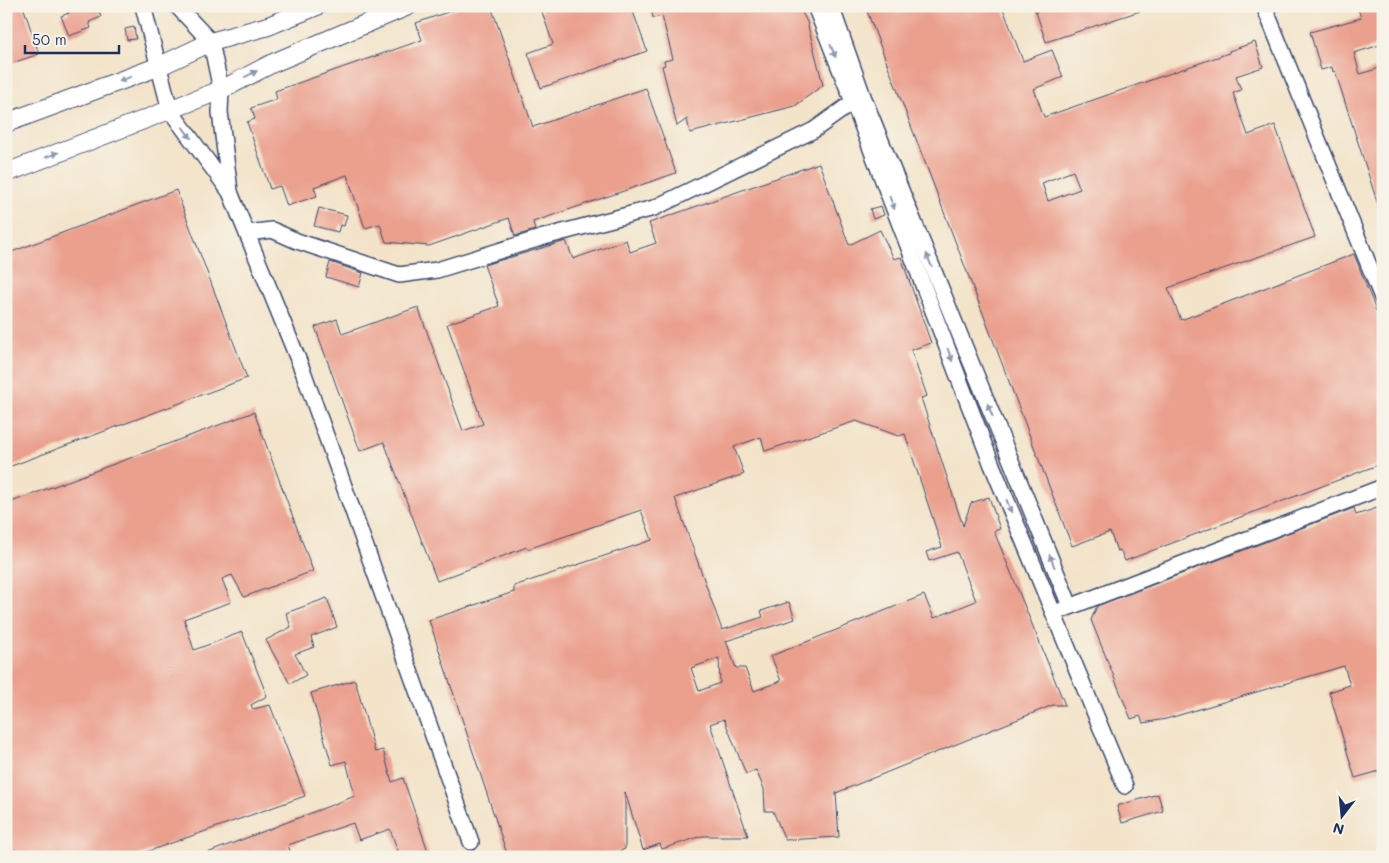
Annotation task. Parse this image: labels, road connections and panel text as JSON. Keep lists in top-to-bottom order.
{
  "scale_bar": "50 m",
  "north": "bottom"
}
